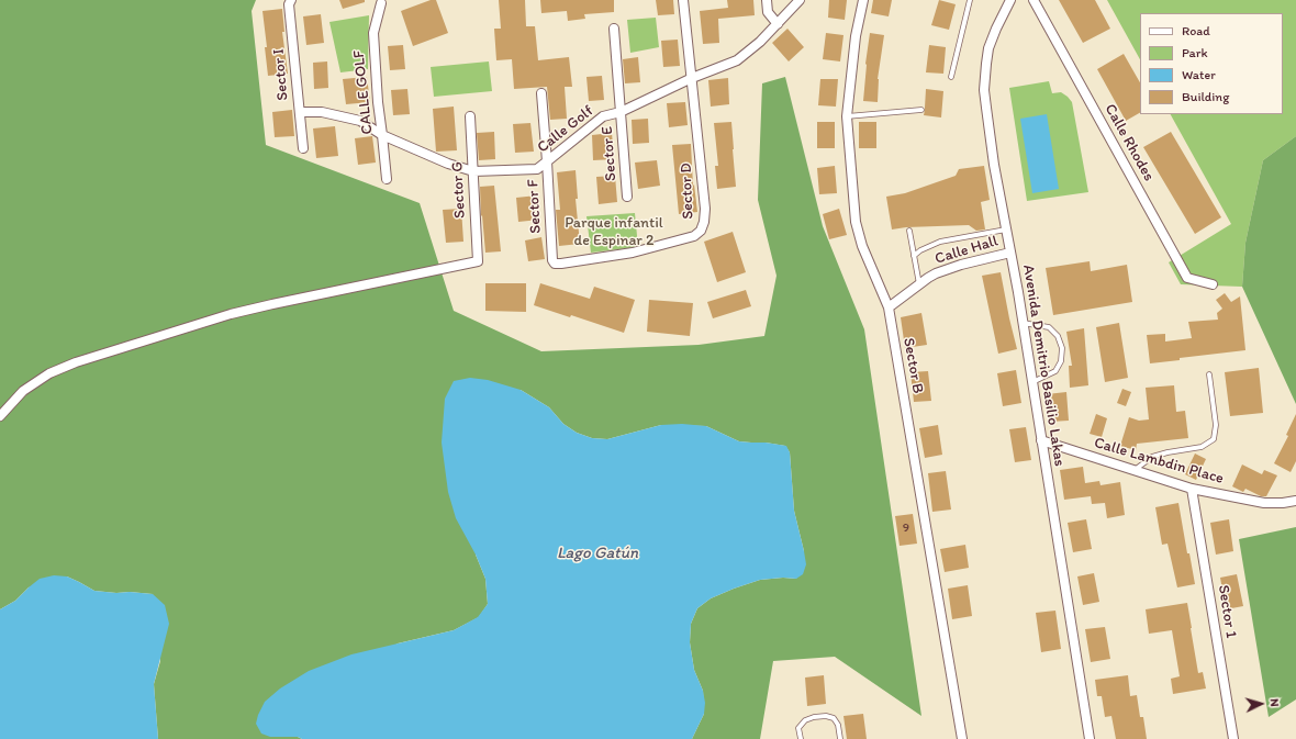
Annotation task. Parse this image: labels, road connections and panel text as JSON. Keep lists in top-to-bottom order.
{
  "streets": {
    "street": [
      "Sector I",
      "CALLE GOLF",
      "Calle Golf",
      "Calle Rhodes",
      "Sector E",
      "Sector G",
      "Sector D",
      "Sector F",
      "Calle Hall",
      "Sector B",
      "Avenida Demitrio Basilio Lakas",
      "Calle Lambdin Place",
      "Sector 1"
    ]
  },
  "crossings": [
    ["Sector I", "Calle Golf"],
    ["CALLE GOLF", "Calle Golf"],
    ["Calle Golf", "Sector E"],
    ["Calle Golf", "Sector G"],
    ["Calle Golf", "Sector D"],
    ["Calle Golf", "Sector F"],
    ["Sector D", "Sector F"],
    ["Calle Hall", "Sector B"],
    ["Calle Hall", "Avenida Demitrio Basilio Lakas"],
    ["Avenida Demitrio Basilio Lakas", "Calle Lambdin Place"],
    ["Calle Lambdin Place", "Sector 1"]
  ],
  "water": ["Lago Gatún"],
  "parks": ["Parque infantil de Espinar 2"],
  "house_numbers": ["9"],
  "legend": [
    "Road",
    "Park",
    "Water",
    "Building"
  ],
  "north": "right"
}
